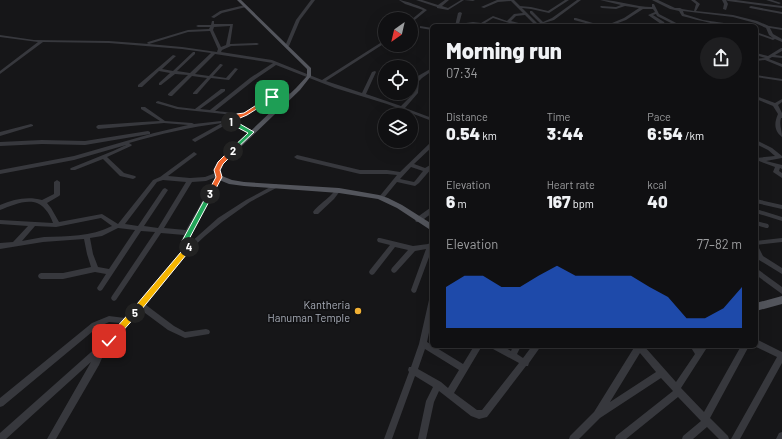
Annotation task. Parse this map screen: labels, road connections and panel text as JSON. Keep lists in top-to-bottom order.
{
  "places": ["Kantheria Hanuman Temple"],
  "north": "bottom left",
  "page": {
    "heading": ["Morning run", "07:34"],
    "stats": [
      ["Distance", "0.54 km"],
      ["Time", "3:44"],
      ["Pace", "6:54 /km"],
      ["Elevation", "6 m"],
      ["Heart rate", "167 bpm"],
      ["kcal", "40"]
    ],
    "pins": [
      "1",
      "2",
      "3",
      "4",
      "5"
    ],
    "chart": ["Elevation", "77–82 m"]
  }
}
